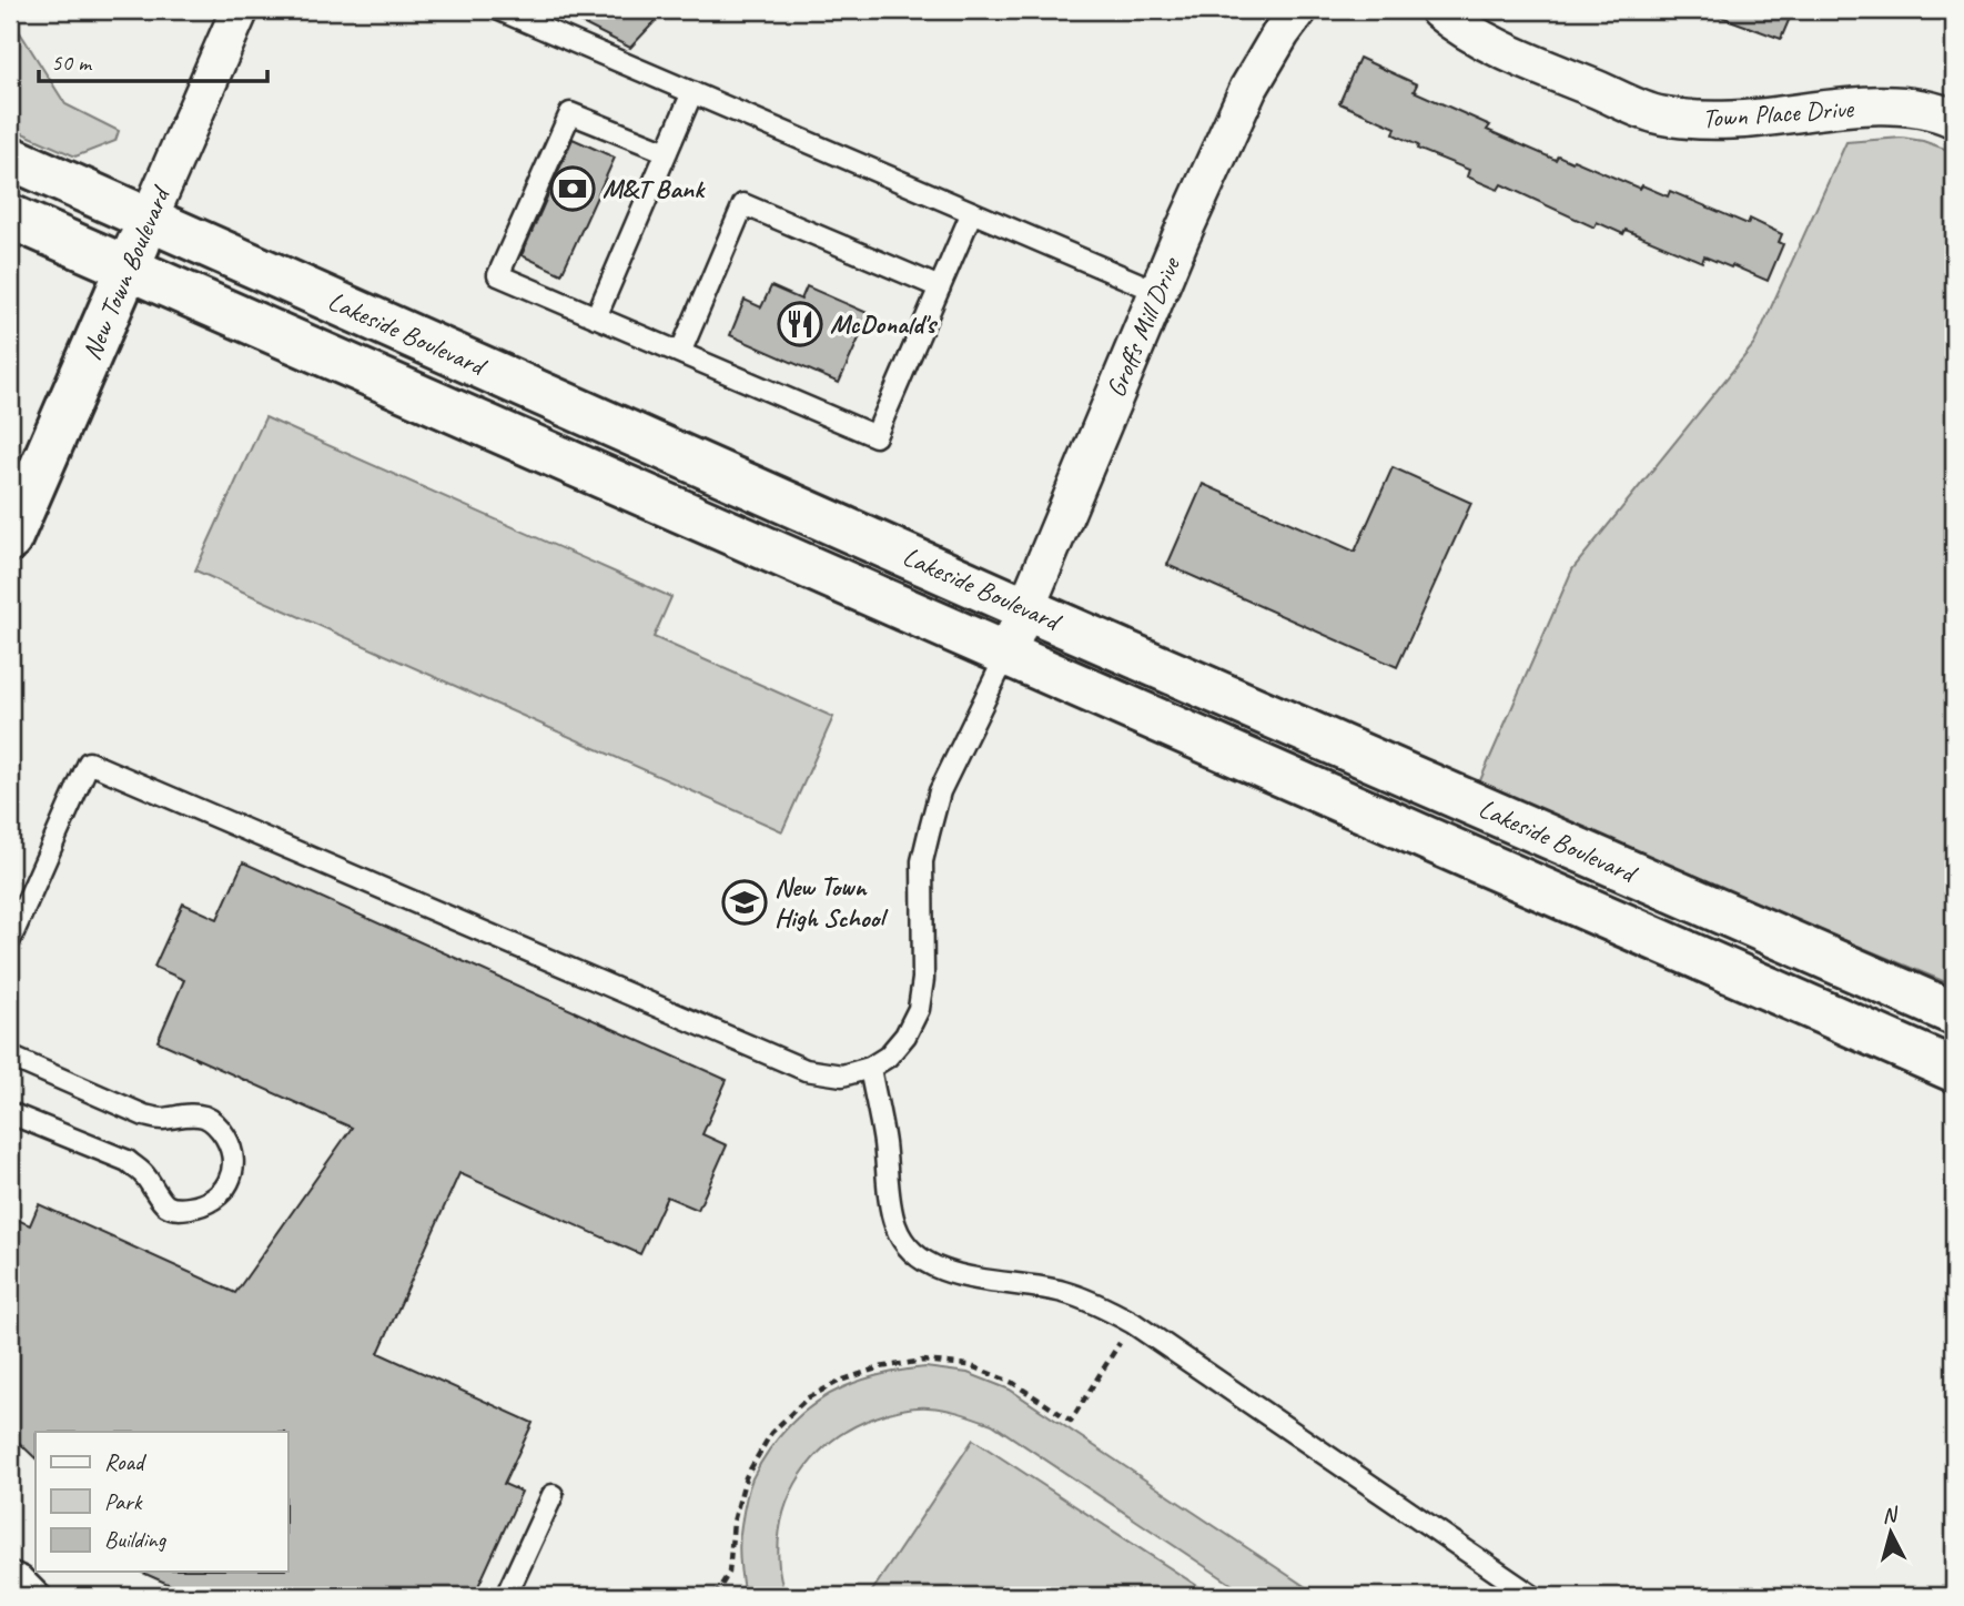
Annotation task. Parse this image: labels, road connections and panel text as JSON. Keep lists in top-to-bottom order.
{
  "streets": {
    "main road": ["New Town Boulevard", "Lakeside Boulevard"],
    "street": ["Town Place Drive", "Groffs Mill Drive"]
  },
  "crossings": [
    ["New Town Boulevard", "Lakeside Boulevard"],
    ["Groffs Mill Drive", "Lakeside Boulevard"]
  ],
  "places": {
    "bank": ["M&T Bank"],
    "restaurant": ["McDonald's"],
    "school or university": ["New Town High School"]
  },
  "legend": ["Road", "Park", "Building"],
  "scale_bar": "50 m",
  "north": "top"
}
